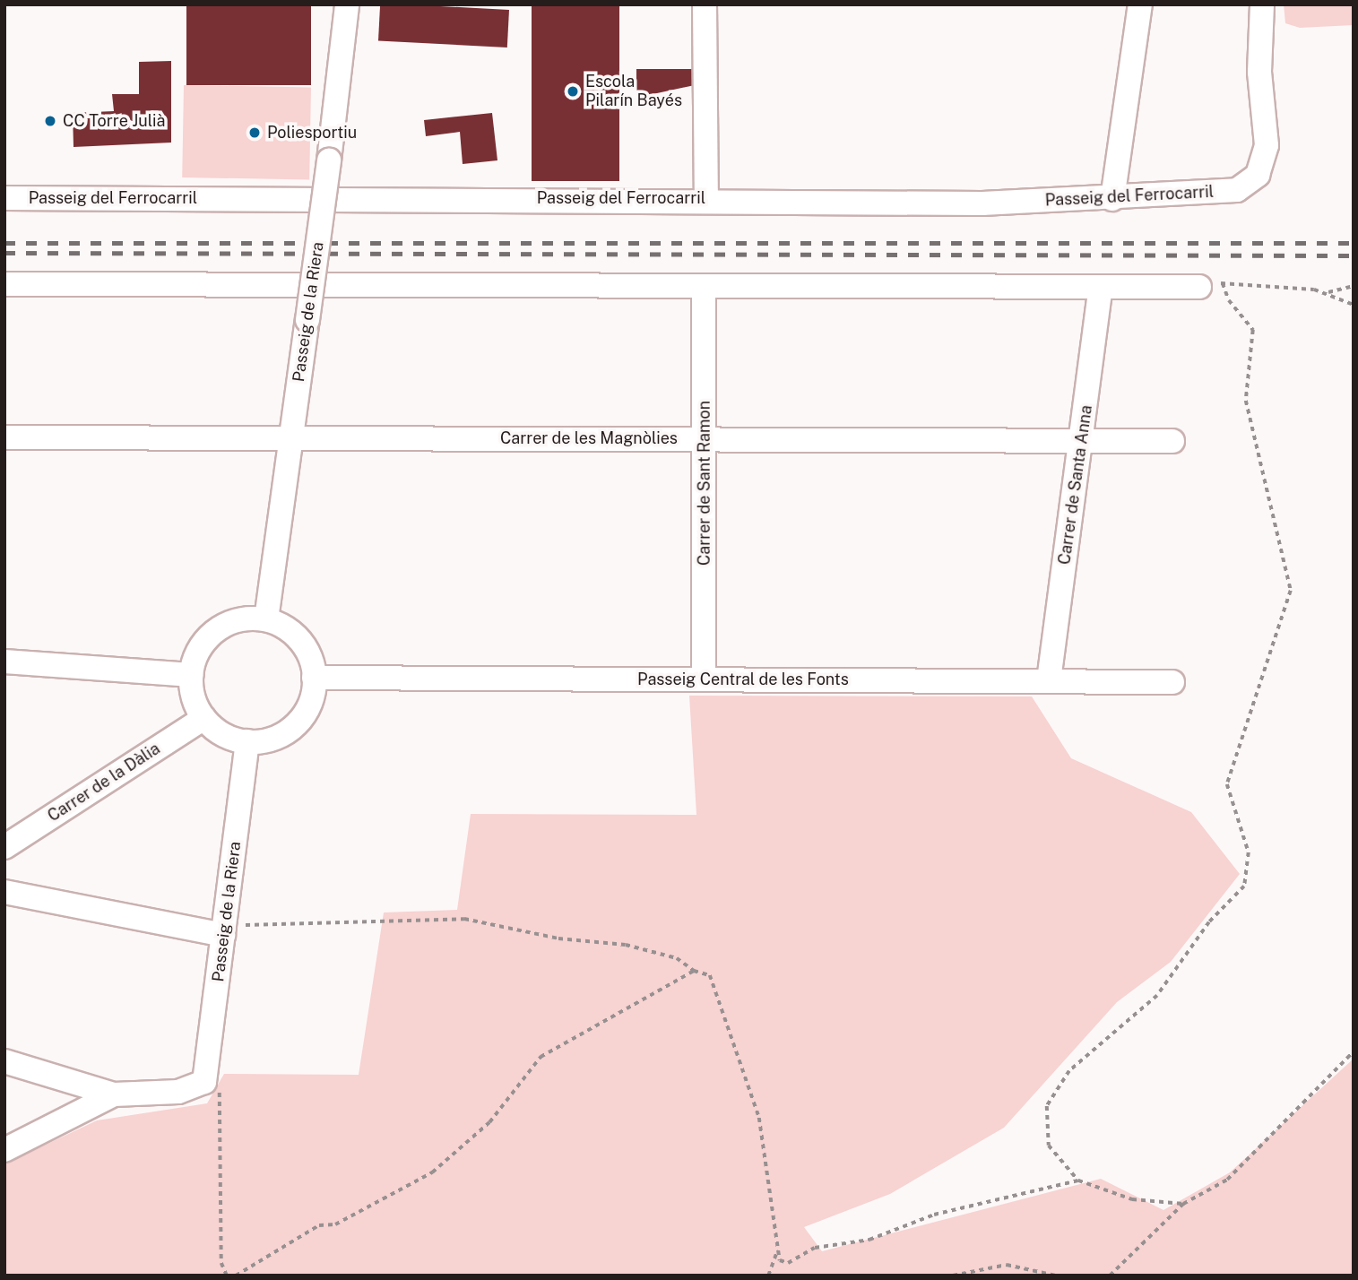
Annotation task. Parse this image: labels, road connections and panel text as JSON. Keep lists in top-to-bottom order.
{
  "streets": {
    "street": [
      "Passeig del Ferrocarril",
      "Passeig de la Riera",
      "Carrer de les Magnòlies",
      "Carrer de Sant Ramon",
      "Carrer de Santa Anna",
      "Passeig Central de les Fonts",
      "Carrer de la Dàlia"
    ]
  },
  "crossings": [
    ["Passeig de la Riera", "Carrer de les Magnòlies"],
    ["Passeig de la Riera", "Passeig Central de les Fonts"],
    ["Passeig de la Riera", "Carrer de la Dàlia"],
    ["Carrer de les Magnòlies", "Carrer de Sant Ramon"],
    ["Carrer de les Magnòlies", "Carrer de Santa Anna"],
    ["Carrer de Sant Ramon", "Passeig Central de les Fonts"],
    ["Carrer de Santa Anna", "Passeig Central de les Fonts"],
    ["Passeig Central de les Fonts", "Carrer de la Dàlia"]
  ],
  "places": ["Escola Pilarín Bayés", "CC Torre Julià", "Poliesportiu"]
}
